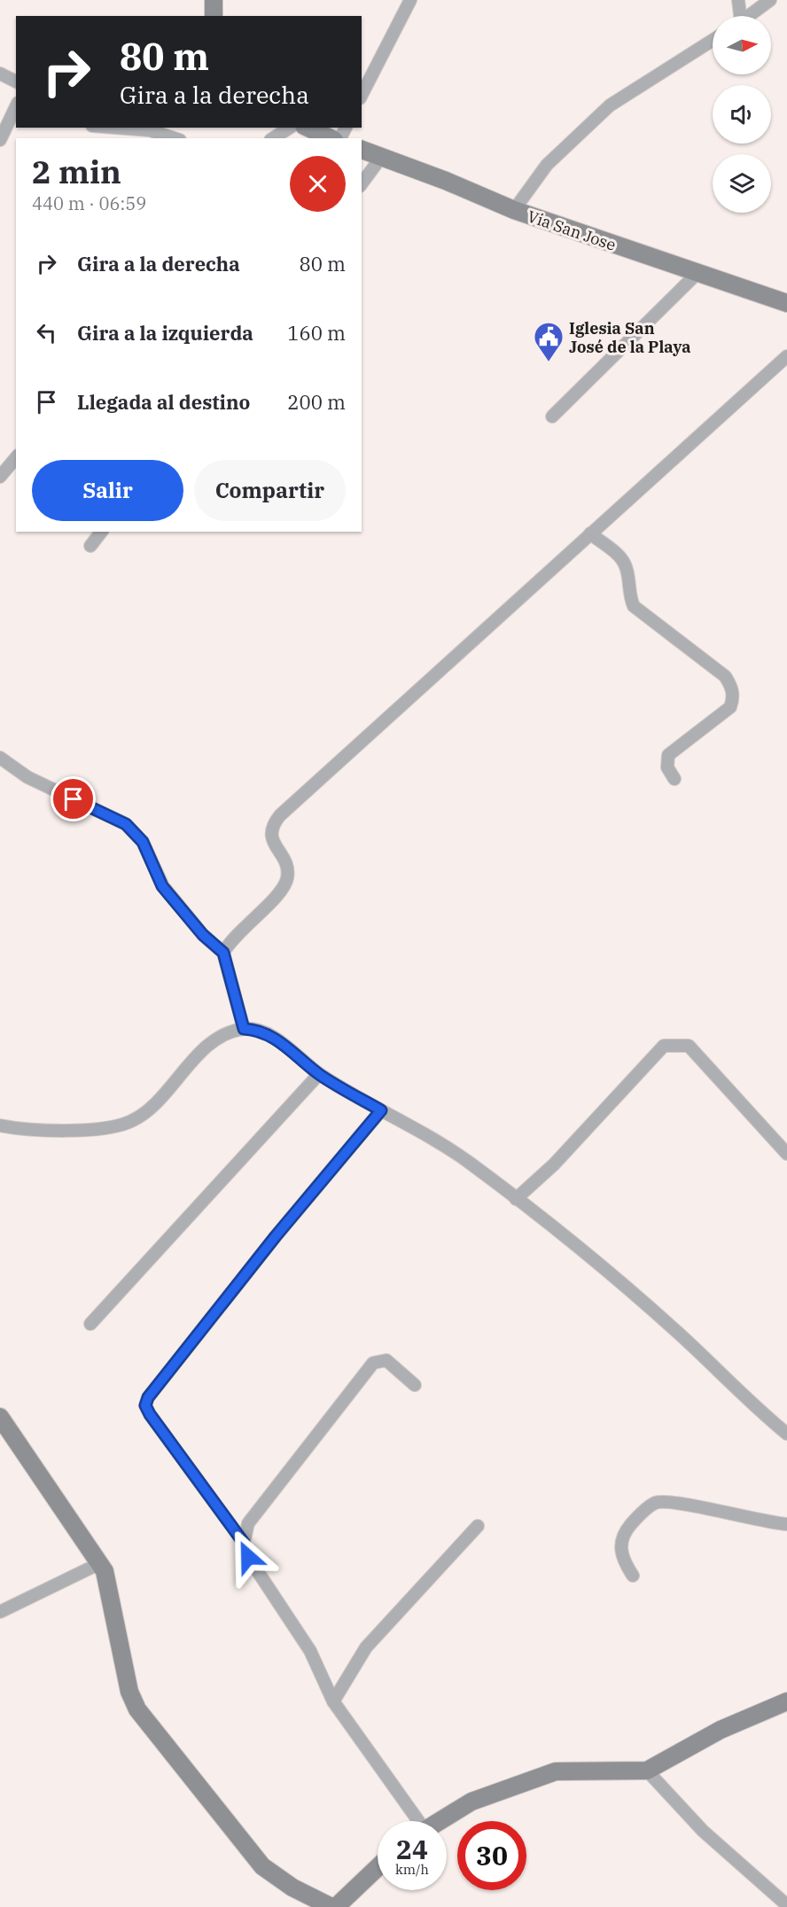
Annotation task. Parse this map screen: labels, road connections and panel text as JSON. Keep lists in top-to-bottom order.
{
  "streets": {
    "street": ["Via San Jose"]
  },
  "places": {
    "public building": ["Iglesia San José de la Playa"]
  },
  "north": "right",
  "page": {
    "turn": ["80 m", "Gira a la derecha"],
    "heading": ["2 min", "440 m · 06:59"],
    "list": [
      {
        "name": "Gira a la derecha",
        "value": "80 m"
      },
      {
        "name": "Gira a la izquierda",
        "value": "160 m"
      },
      {
        "name": "Llegada al destino",
        "value": "200 m"
      }
    ],
    "buttons": ["Salir", "Compartir"],
    "speed": "24 km/h",
    "limit": "30"
  }
}
